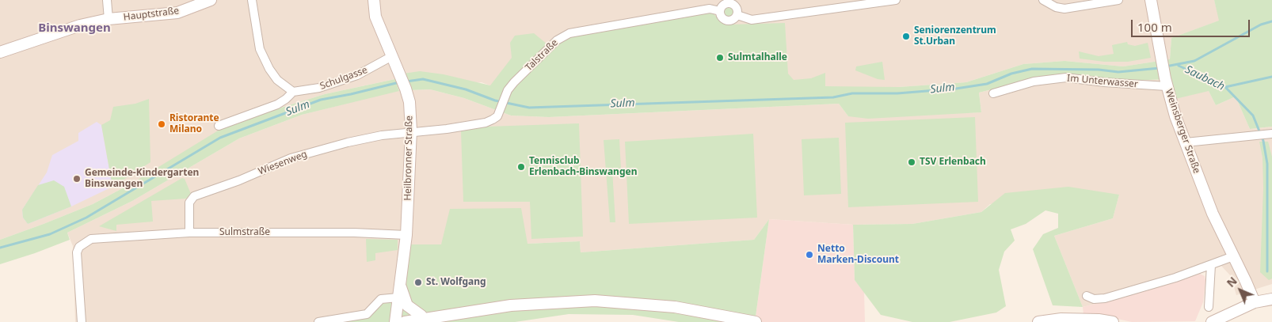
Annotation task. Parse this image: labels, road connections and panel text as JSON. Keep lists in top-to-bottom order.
{
  "streets": {
    "street": [
      "Hauptstraße",
      "Talstraße",
      "Schulgasse",
      "Im Unterwasser",
      "Weinsberger Straße",
      "Heilbronner Straße",
      "Wiesenweg",
      "Sulmstraße"
    ]
  },
  "crossings": [
    ["Talstraße", "Heilbronner Straße"],
    ["Talstraße", "Wiesenweg"],
    ["Schulgasse", "Heilbronner Straße"],
    ["Im Unterwasser", "Weinsberger Straße"],
    ["Heilbronner Straße", "Wiesenweg"],
    ["Heilbronner Straße", "Sulmstraße"],
    ["Wiesenweg", "Sulmstraße"]
  ],
  "districts": ["Binswangen"],
  "water": ["Saubach", "Sulm"],
  "places": [
    "Seniorenzentrum St.Urban",
    "Sulmtalhalle",
    "Ristorante Milano",
    "TSV Erlenbach",
    "Tennisclub Erlenbach-Binswangen",
    "Gemeinde-Kindergarten Binswangen",
    "Netto Marken-Discount",
    "St. Wolfgang"
  ],
  "scale_bar": "100 m",
  "north": "top left"
}
